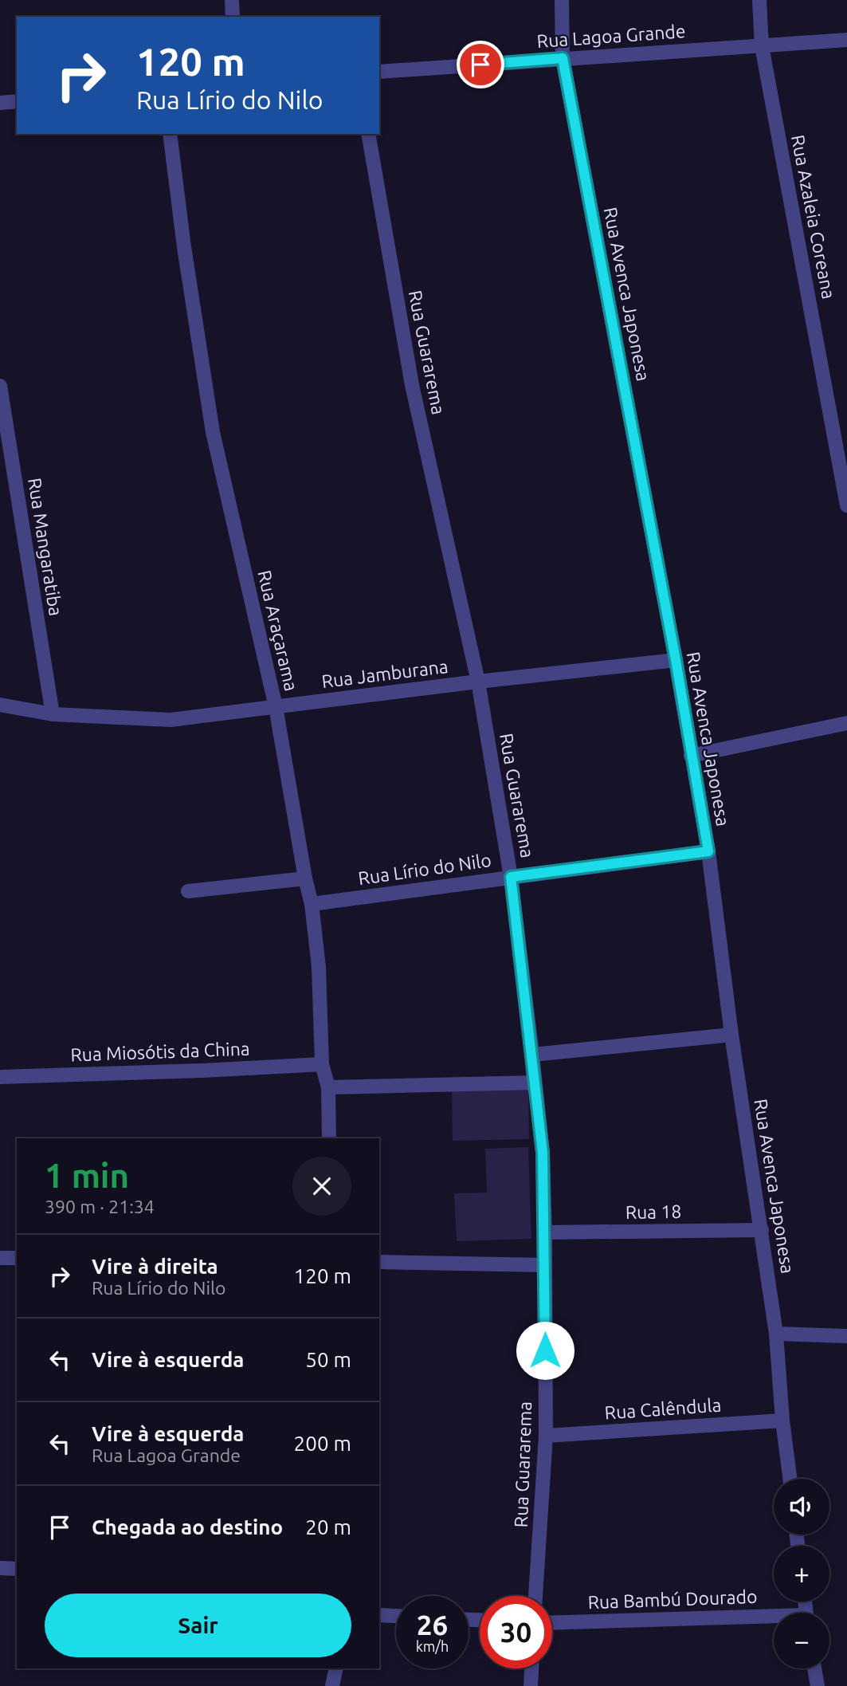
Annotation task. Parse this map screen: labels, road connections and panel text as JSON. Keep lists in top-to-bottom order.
{
  "streets": {
    "street": [
      "Rua Lagoa Grande",
      "Rua Azaleia Coreana",
      "Rua Avenca Japonesa",
      "Rua Guararema",
      "Rua Mangaratiba",
      "Rua Araçarama",
      "Rua Jamburana",
      "Rua Lírio do Nilo",
      "Rua Miosótis da China",
      "Rua 18",
      "Rua Calêndula",
      "Rua Bambú Dourado"
    ]
  },
  "crossings": [
    ["Rua Lagoa Grande", "Rua Azaleia Coreana"],
    ["Rua Lagoa Grande", "Rua Avenca Japonesa"],
    ["Rua Avenca Japonesa", "Rua Jamburana"],
    ["Rua Avenca Japonesa", "Rua Lírio do Nilo"],
    ["Rua Avenca Japonesa", "Rua 18"],
    ["Rua Avenca Japonesa", "Rua Calêndula"],
    ["Rua Guararema", "Rua Jamburana"],
    ["Rua Guararema", "Rua Lírio do Nilo"],
    ["Rua Guararema", "Rua 18"],
    ["Rua Guararema", "Rua Calêndula"],
    ["Rua Mangaratiba", "Rua Jamburana"],
    ["Rua Araçarama", "Rua Jamburana"],
    ["Rua Araçarama", "Rua Lírio do Nilo"],
    ["Rua Araçarama", "Rua Miosótis da China"]
  ],
  "page": {
    "turn": ["120 m", "Rua Lírio do Nilo"],
    "heading": ["1 min", "390 m · 21:34"],
    "list": [
      {
        "name": "Vire à direita",
        "note": "Rua Lírio do Nilo",
        "value": "120 m"
      },
      {
        "name": "Vire à esquerda",
        "value": "50 m"
      },
      {
        "name": "Vire à esquerda",
        "note": "Rua Lagoa Grande",
        "value": "200 m"
      },
      {
        "name": "Chegada ao destino",
        "value": "20 m"
      }
    ],
    "map_buttons": ["+", "−"],
    "buttons": "Sair",
    "speed": "26 km/h",
    "limit": "30"
  }
}
